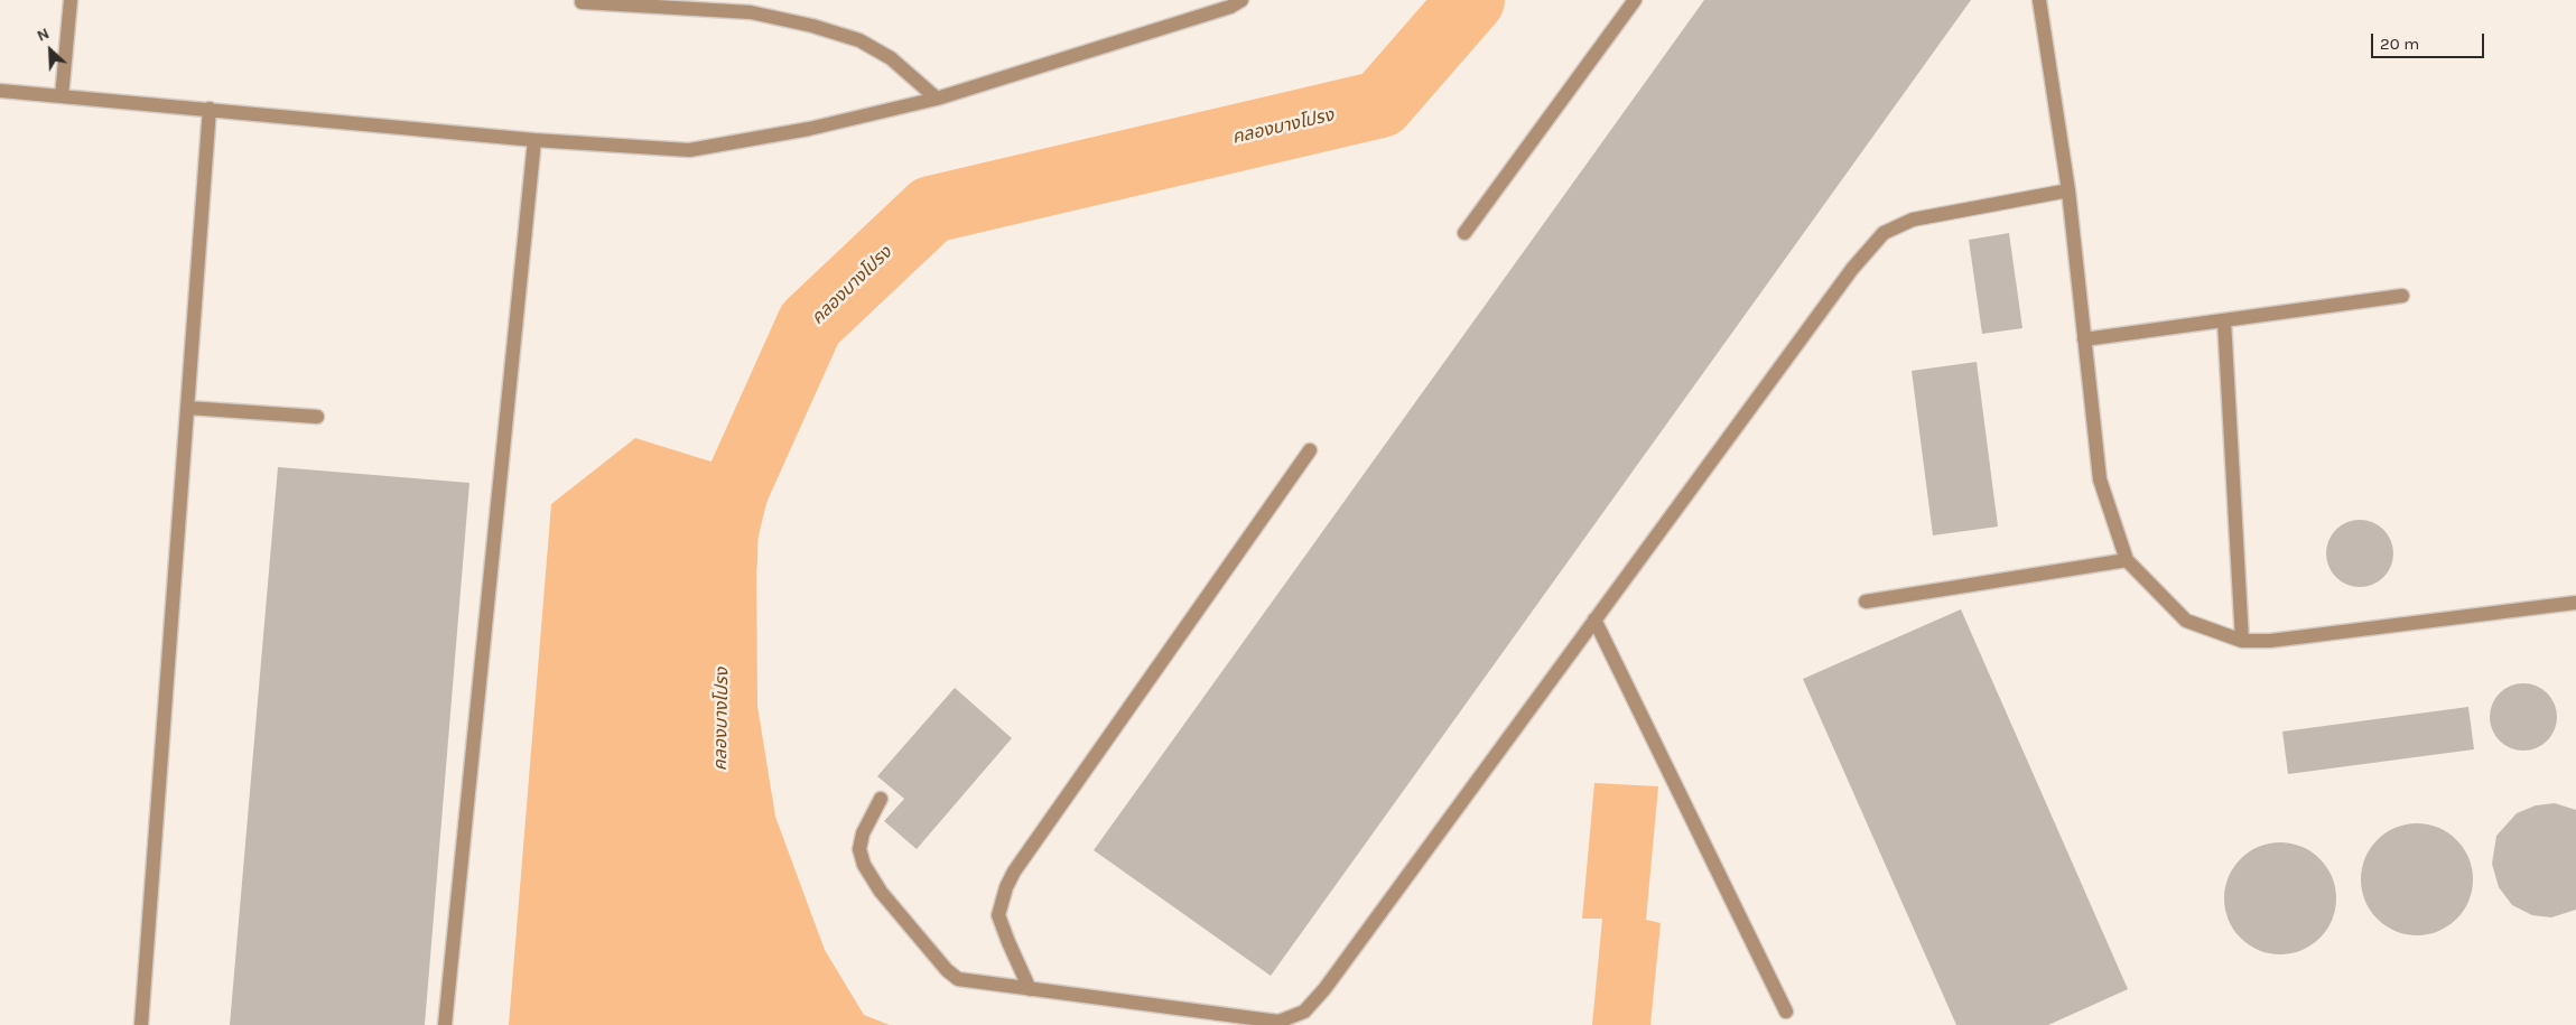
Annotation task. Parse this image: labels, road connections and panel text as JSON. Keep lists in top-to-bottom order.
{
  "water": ["คลองบางโปรง"],
  "scale_bar": "20 m",
  "north": "top left"
}
